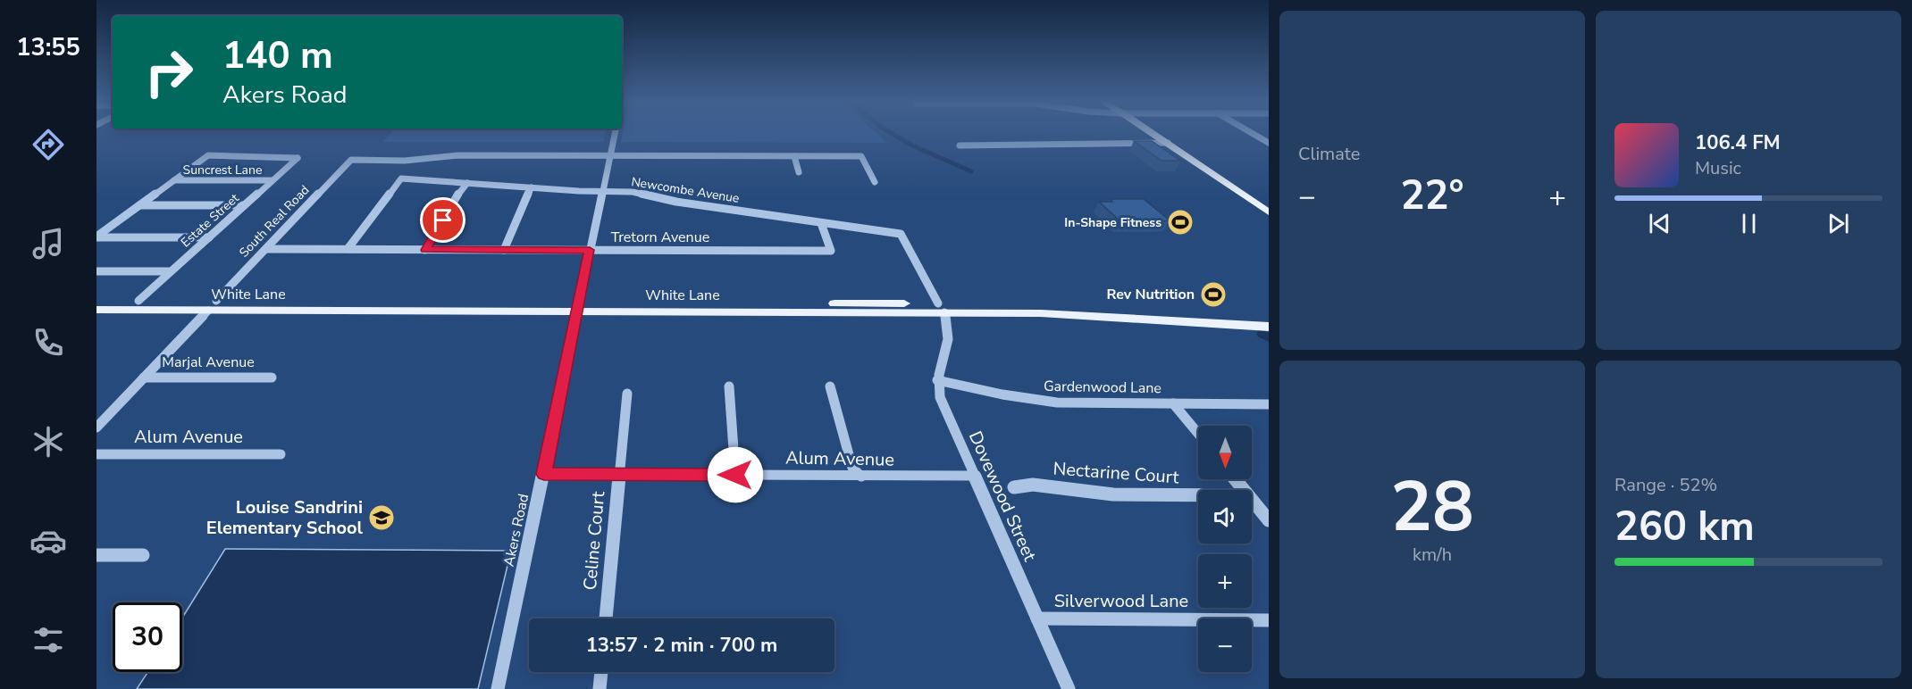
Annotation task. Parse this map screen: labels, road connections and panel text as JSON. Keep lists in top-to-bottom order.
{
  "streets": {
    "main road": ["White Lane"],
    "street": [
      "Suncrest Lane",
      "Newcombe Avenue",
      "Estate Street",
      "South Real Road",
      "Tretorn Avenue",
      "Marjal Avenue",
      "Gardenwood Lane",
      "Alum Avenue",
      "Nectarine Court",
      "Dovewood Street",
      "Akers Road",
      "Celine Court",
      "Silverwood Lane"
    ]
  },
  "crossings": [
    ["Suncrest Lane", "Estate Street"],
    ["Newcombe Avenue", "Tretorn Avenue"],
    ["Newcombe Avenue", "White Lane"],
    ["Newcombe Avenue", "Akers Road"],
    ["Estate Street", "White Lane"],
    ["South Real Road", "Tretorn Avenue"],
    ["South Real Road", "White Lane"],
    ["South Real Road", "Marjal Avenue"],
    ["South Real Road", "Akers Road"],
    ["Tretorn Avenue", "Akers Road"],
    ["White Lane", "Akers Road"],
    ["Gardenwood Lane", "Dovewood Street"],
    ["Alum Avenue", "Dovewood Street"],
    ["Alum Avenue", "Akers Road"],
    ["Alum Avenue", "Celine Court"],
    ["Dovewood Street", "Silverwood Lane"]
  ],
  "places": {
    "sports": ["In-Shape Fitness", "Rev Nutrition"],
    "school or university": ["Louise Sandrini Elementary School"]
  },
  "north": "bottom",
  "page": {
    "tabs": "13:55",
    "tile": [
      "Climate",
      ["28", "km/h"],
      ["Range · 52%", "260 km"]
    ],
    "turn": ["140 m", "Akers Road"],
    "song": ["106.4 FM", "Music"],
    "heat": ["−", "22°", "+"],
    "map_buttons": ["+", "−"],
    "limit": "30",
    "trip": "13:57 · 2 min · 700 m"
  }
}
